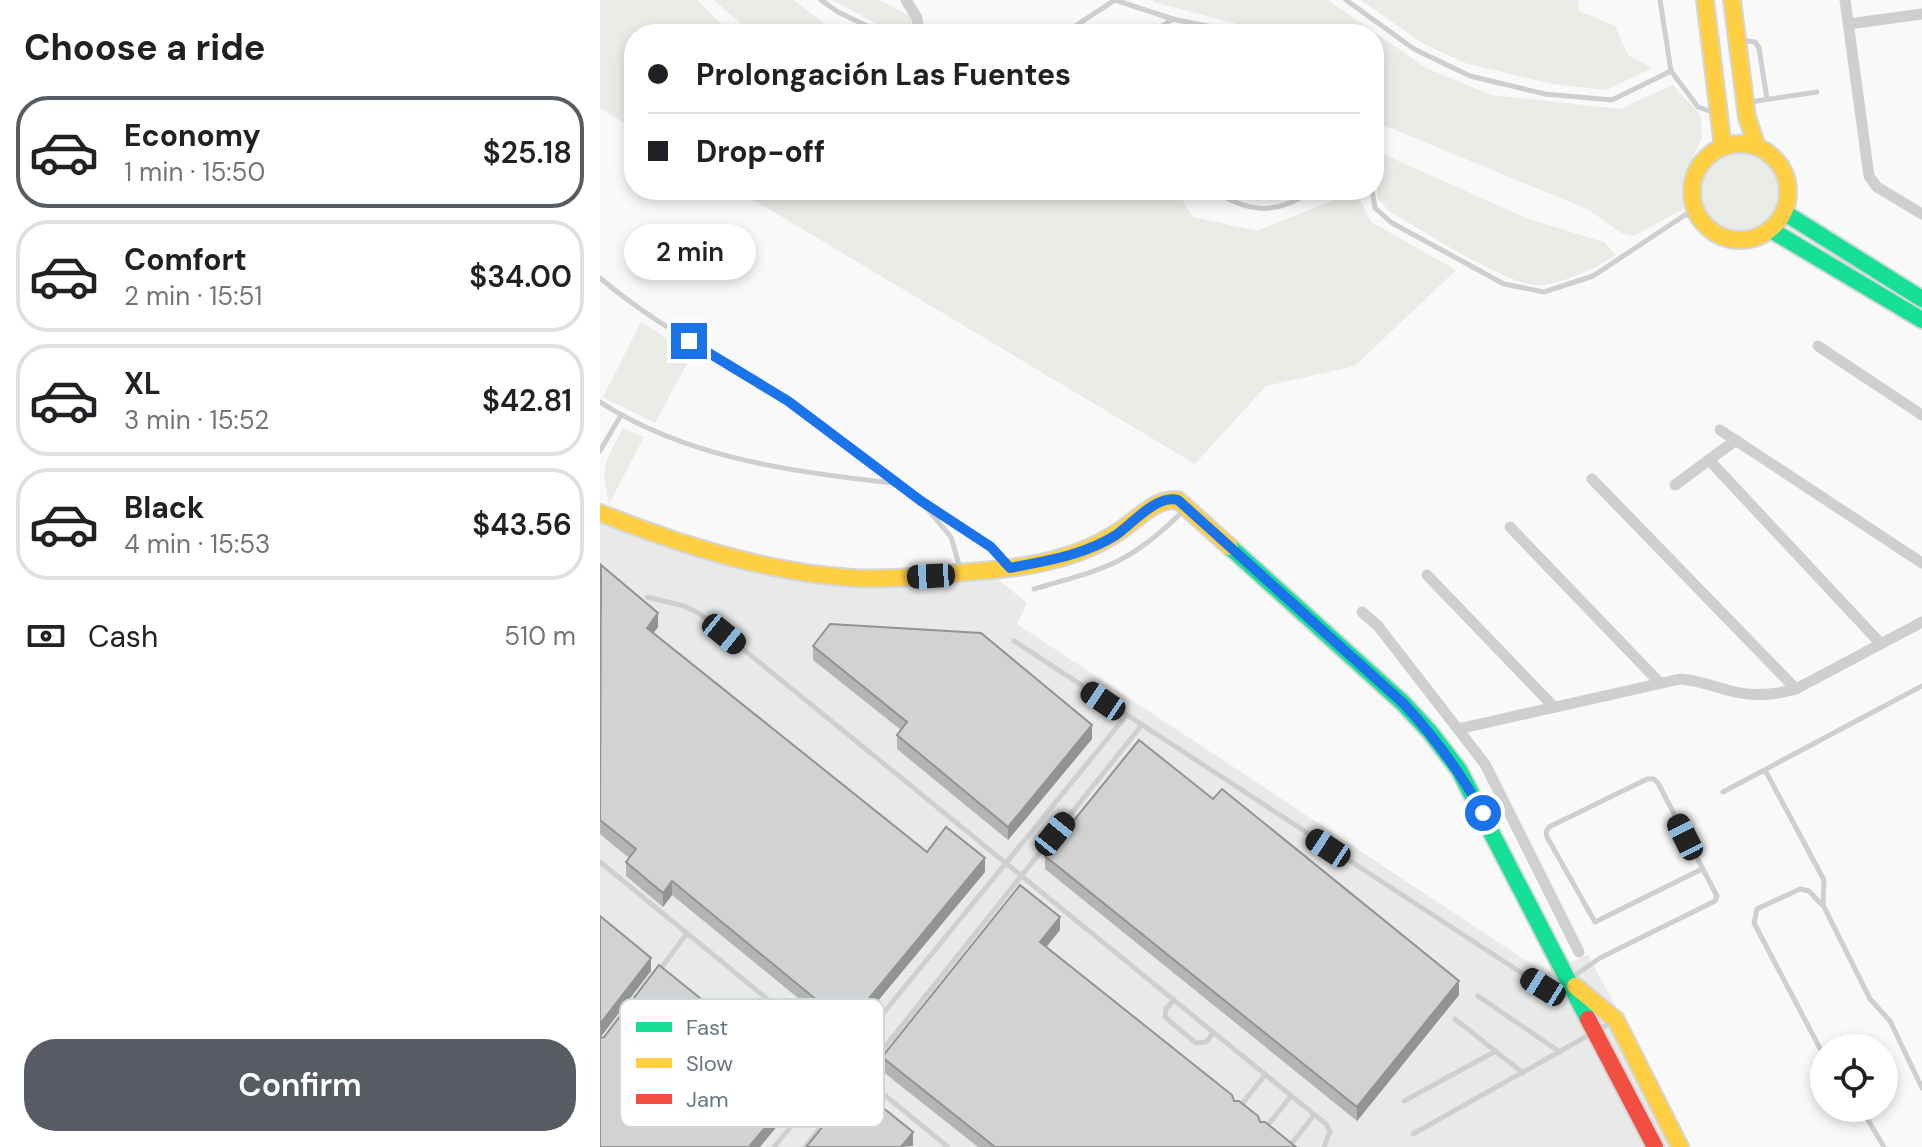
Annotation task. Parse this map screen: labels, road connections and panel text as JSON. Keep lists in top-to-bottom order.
{
  "legend": ["Fast", "Slow", "Jam"],
  "page": {
    "heading": "Choose a ride",
    "banner": ["Prolongación Las Fuentes", "Drop-off"],
    "list": [
      {
        "name": "Economy",
        "note": "1 min · 15:50",
        "value": "$25.18"
      },
      {
        "name": "Comfort",
        "note": "2 min · 15:51",
        "value": "$34.00"
      },
      {
        "name": "XL",
        "note": "3 min · 15:52",
        "value": "$42.81"
      },
      {
        "name": "Black",
        "note": "4 min · 15:53",
        "value": "$43.56"
      }
    ],
    "bubble": "2 min",
    "pay": ["Cash", "510 m"],
    "buttons": "Confirm"
  }
}
